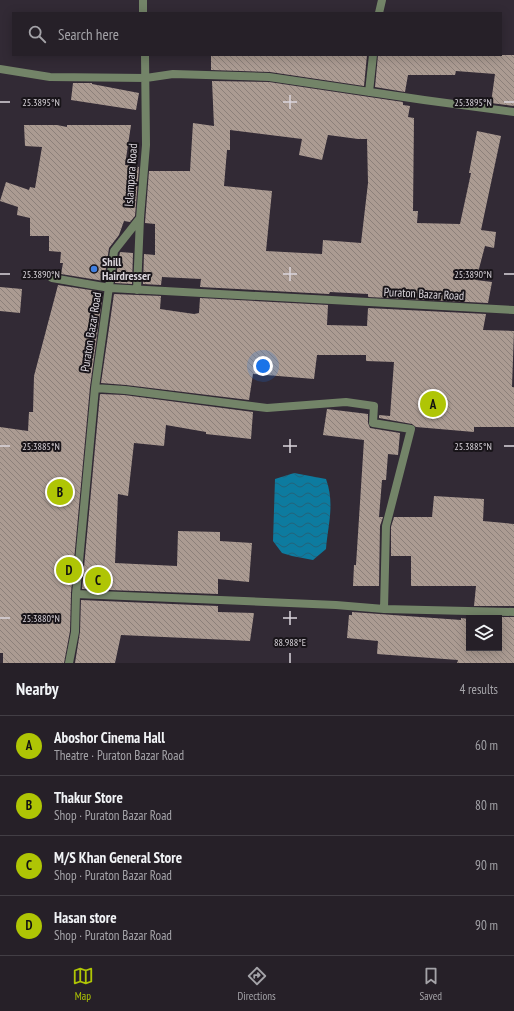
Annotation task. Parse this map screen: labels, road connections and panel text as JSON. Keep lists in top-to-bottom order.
{
  "streets": {
    "street": ["Islampara Road", "Puraton Bazar Road"]
  },
  "crossings": [
    ["Islampara Road", "Puraton Bazar Road"]
  ],
  "places": ["Shill Hairdresser"],
  "page": {
    "search": "Search here",
    "pins": [
      "A",
      "B",
      "D",
      "C"
    ],
    "heading": ["Nearby", "4 results"],
    "list": [
      {
        "mark": "A",
        "name": "Aboshor Cinema Hall",
        "note": "Theatre · Puraton Bazar Road",
        "value": "60 m"
      },
      {
        "mark": "B",
        "name": "Thakur Store",
        "note": "Shop · Puraton Bazar Road",
        "value": "80 m"
      },
      {
        "mark": "C",
        "name": "M/S Khan General Store",
        "note": "Shop · Puraton Bazar Road",
        "value": "90 m"
      },
      {
        "mark": "D",
        "name": "Hasan store",
        "note": "Shop · Puraton Bazar Road",
        "value": "90 m"
      }
    ],
    "nav": ["Map", "Directions", "Saved"]
  },
  "coordinates": [
    "25.3895°N",
    "25.3890°N",
    "25.3885°N",
    "25.3880°N",
    "88.988°E"
  ]
}
